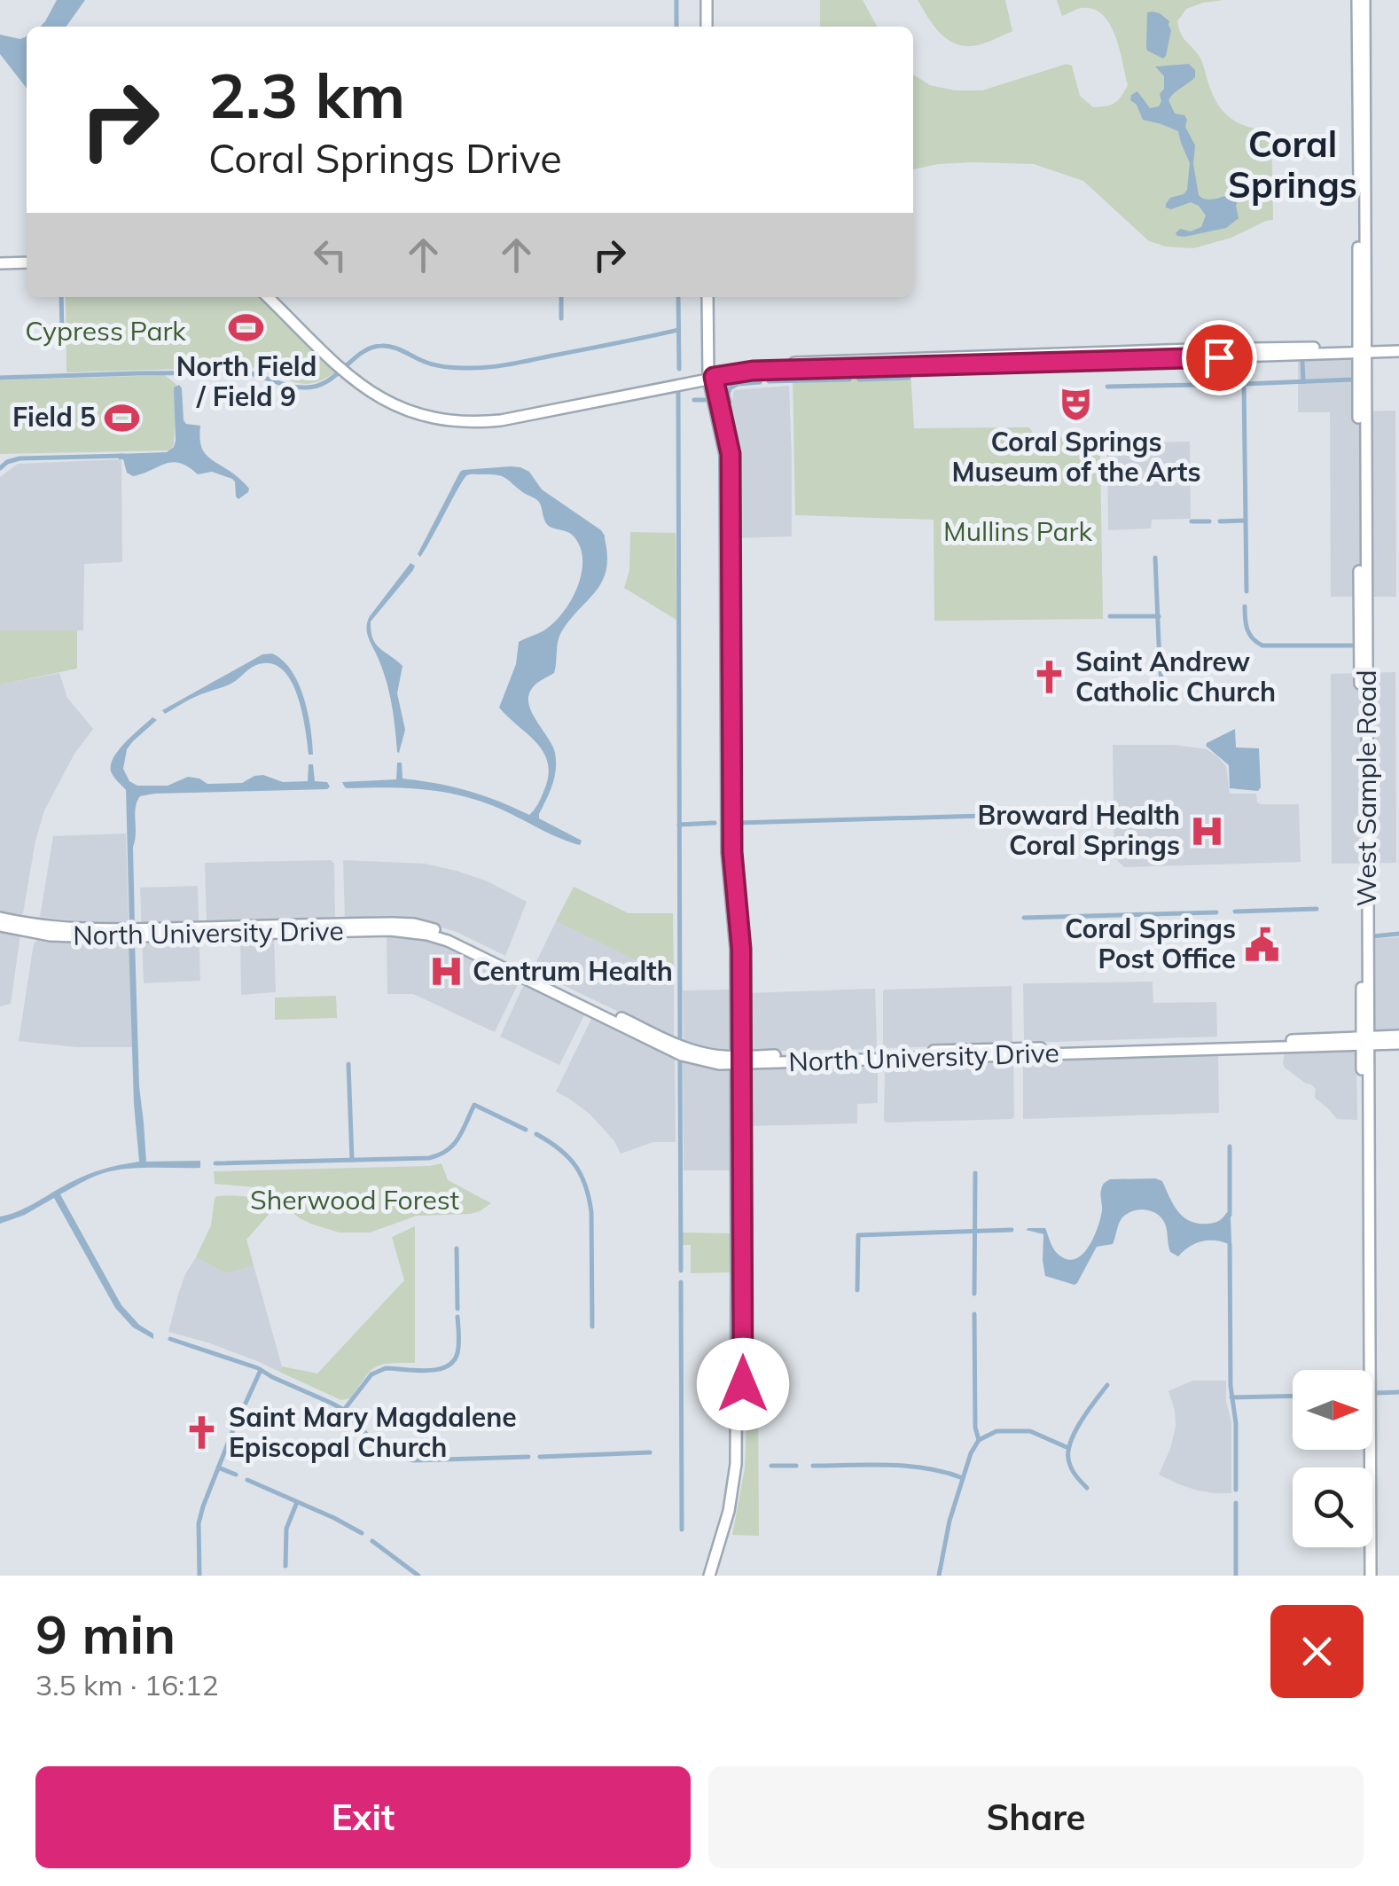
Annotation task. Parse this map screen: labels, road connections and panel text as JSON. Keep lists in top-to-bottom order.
{
  "streets": {
    "main road": ["West Sample Road", "North University Drive"]
  },
  "crossings": [
    ["West Sample Road", "North University Drive"]
  ],
  "districts": ["Coral Springs"],
  "parks": ["Cypress Park", "Mullins Park", "Sherwood Forest"],
  "places": {
    "sports": ["North Field / Field 9", "Field 5"],
    "theatre": ["Coral Springs Museum of the Arts"],
    "church": ["Saint Andrew Catholic Church", "Saint Mary Magdalene Episcopal Church"],
    "hospital": ["Broward Health Coral Springs", "Centrum Health"],
    "public building": ["Coral Springs Post Office"]
  },
  "north": "right",
  "page": {
    "turn": ["2.3 km", "Coral Springs Drive"],
    "heading": ["9 min", "3.5 km · 16:12"],
    "buttons": ["Exit", "Share"]
  }
}
